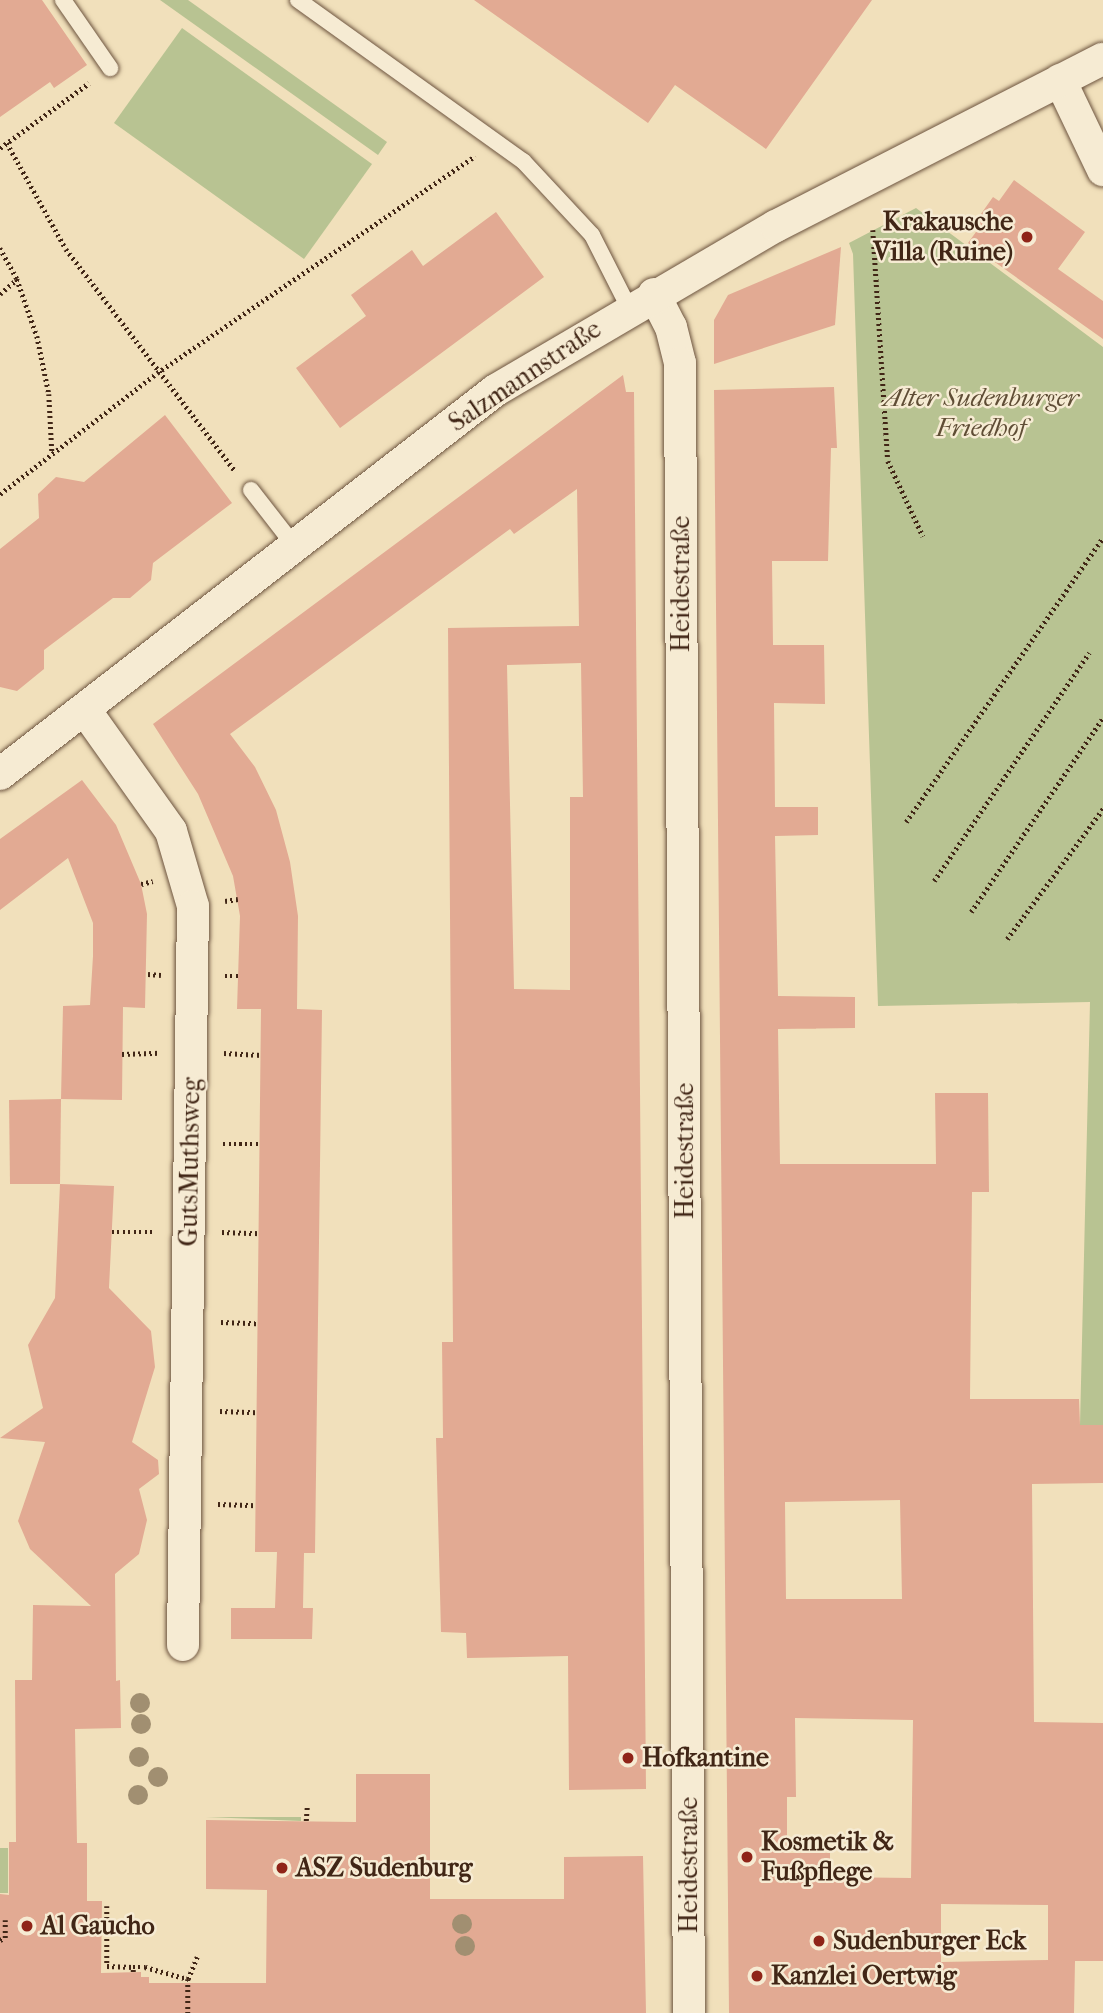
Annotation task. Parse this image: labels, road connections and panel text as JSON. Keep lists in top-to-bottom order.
{
  "streets": {
    "street": ["Salzmannstraße", "Heidestraße", "GutsMuthsweg"]
  },
  "crossings": [
    ["Salzmannstraße", "Heidestraße"],
    ["Salzmannstraße", "GutsMuthsweg"]
  ],
  "parks": ["Alter Sudenburger Friedhof"],
  "places": [
    "Krakausche Villa (Ruine)",
    "Hofkantine",
    "Kosmetik & Fußpflege",
    "ASZ Sudenburg",
    "Al Gaucho",
    "Sudenburger Eck",
    "Kanzlei Oertwig"
  ]
}
